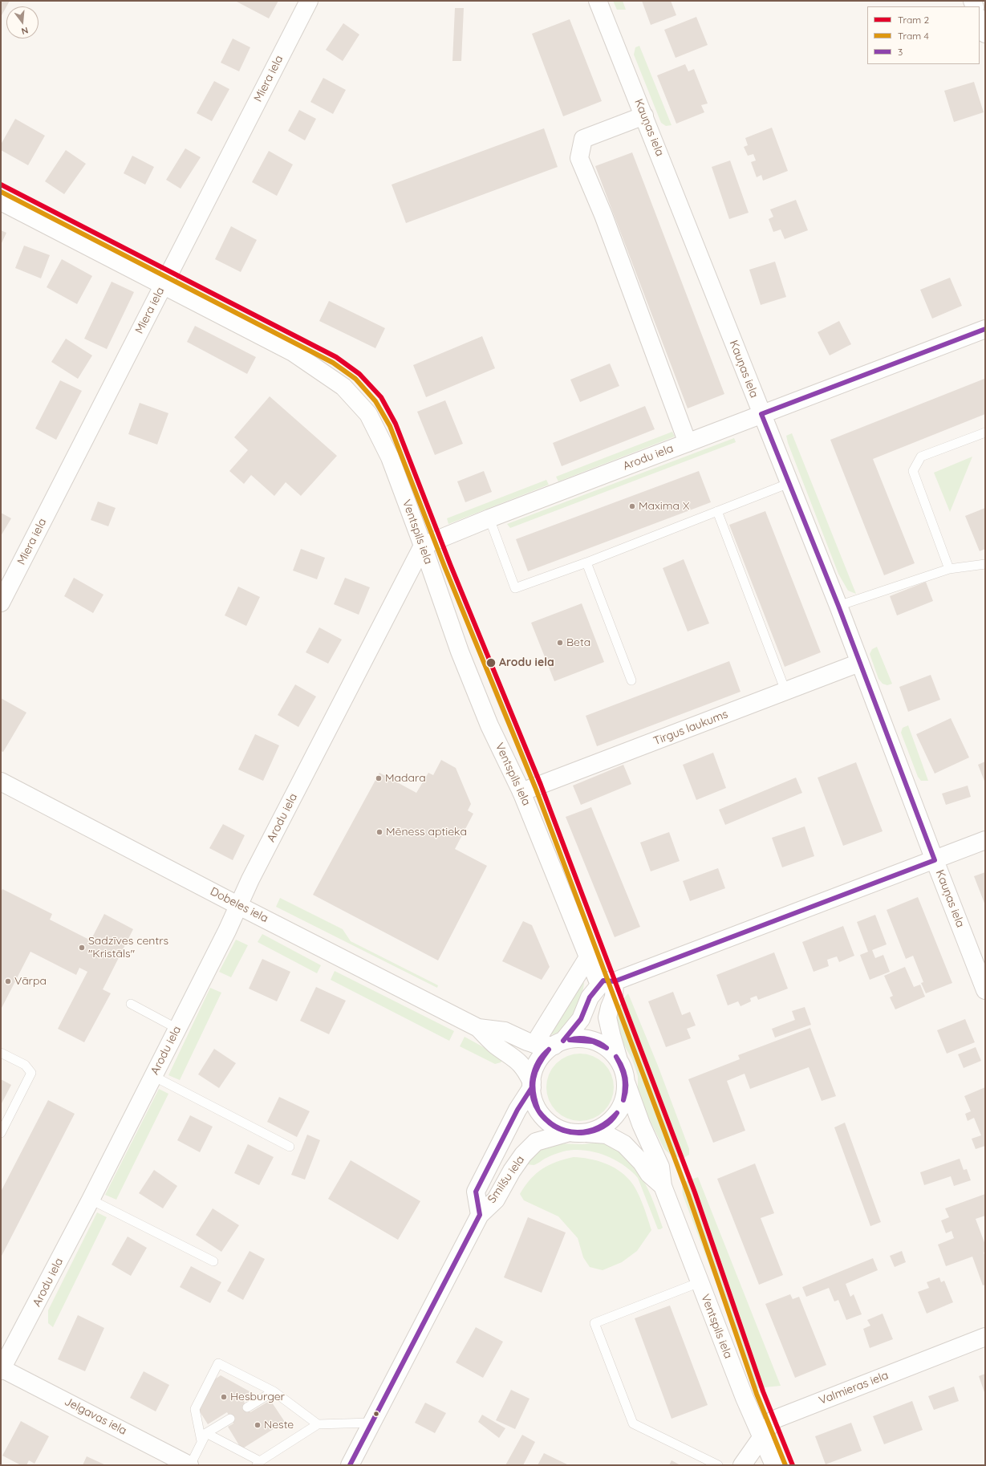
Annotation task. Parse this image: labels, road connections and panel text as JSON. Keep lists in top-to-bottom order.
{
  "streets": {
    "street": [
      "Miera iela",
      "Kauņas iela",
      "Arodu iela",
      "Ventspils iela",
      "Tirgus laukums",
      "Dobeles iela",
      "Smilšu iela",
      "Valmieras iela",
      "Jelgavas iela"
    ]
  },
  "crossings": [
    ["Miera iela", "Ventspils iela"],
    ["Kauņas iela", "Arodu iela"],
    ["Kauņas iela", "Tirgus laukums"],
    ["Arodu iela", "Ventspils iela"],
    ["Arodu iela", "Dobeles iela"],
    ["Arodu iela", "Jelgavas iela"],
    ["Ventspils iela", "Tirgus laukums"],
    ["Ventspils iela", "Smilšu iela"],
    ["Ventspils iela", "Valmieras iela"]
  ],
  "places": [
    "Maxima X",
    "Beta",
    "Arodu iela",
    "Madara",
    "Mēness aptieka",
    "Sadzīves centrs \"Kristāls\"",
    "Vārpa",
    "Hesburger",
    "Neste"
  ],
  "lines": ["tram line 2", "tram line 4", "transit line 3"],
  "legend": ["Tram 2", "Tram 4", "3"],
  "north": "bottom"
}
